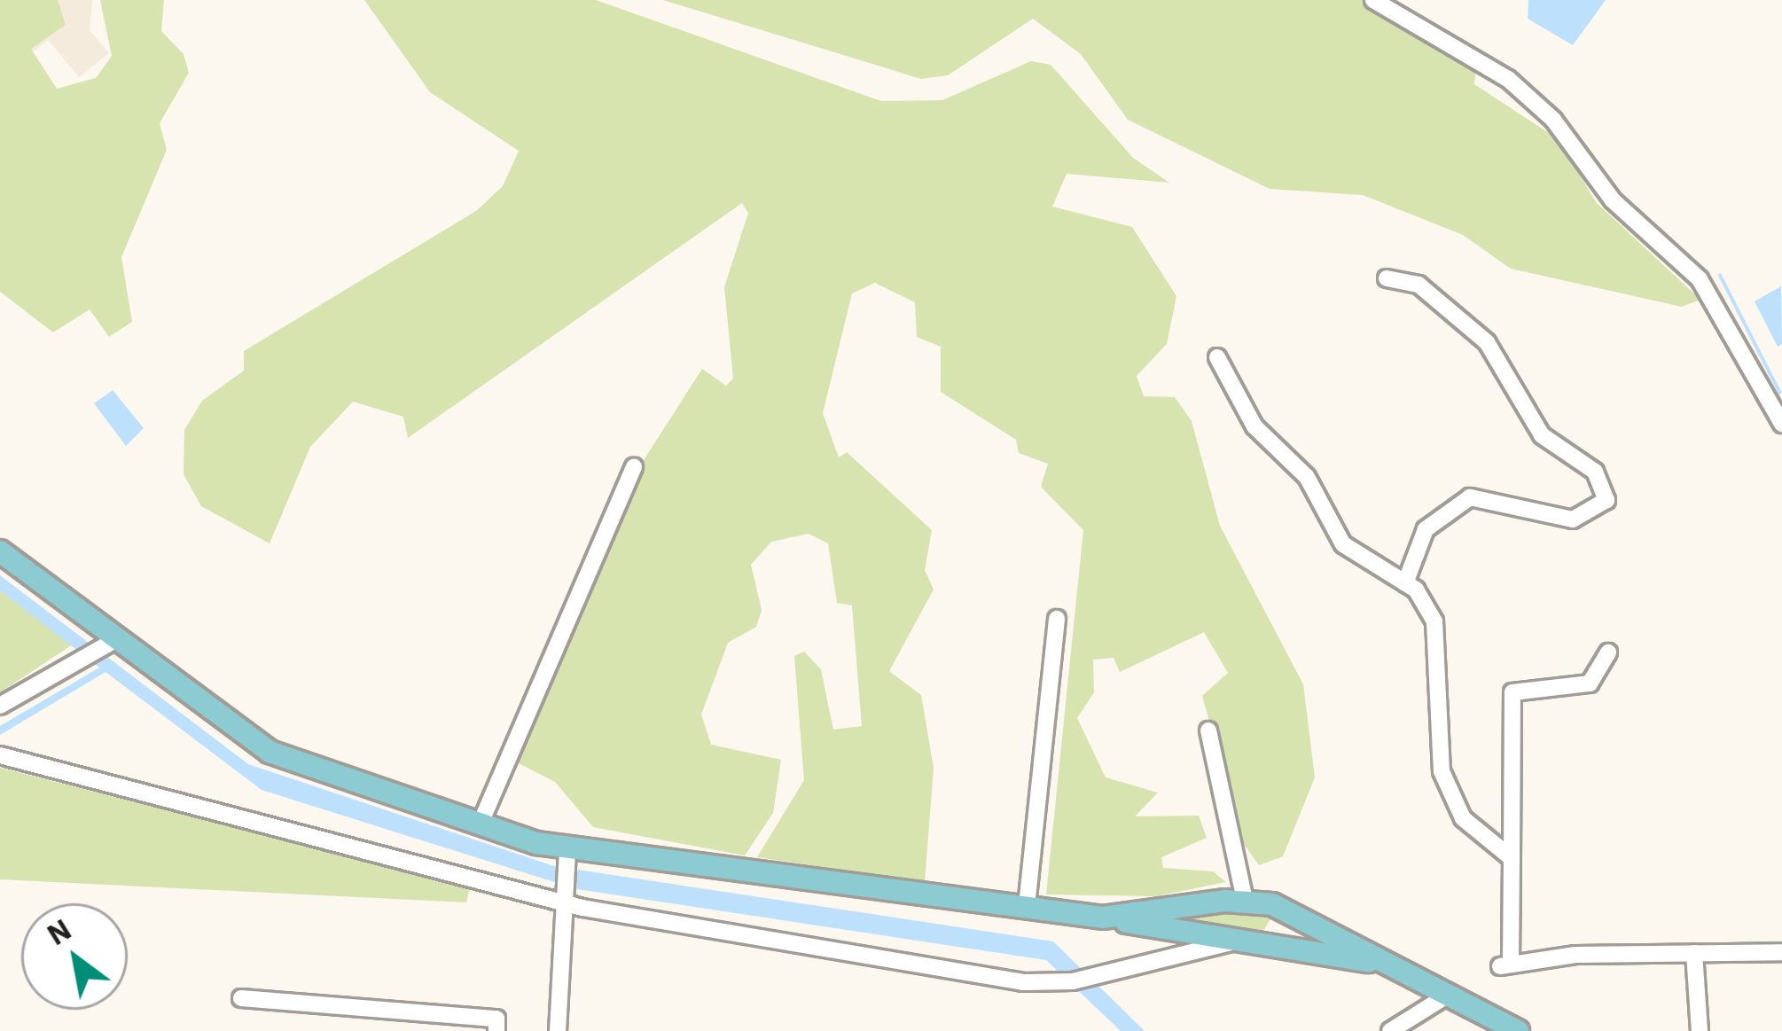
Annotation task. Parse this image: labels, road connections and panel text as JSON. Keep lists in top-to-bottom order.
{
  "north": "top left"
}
